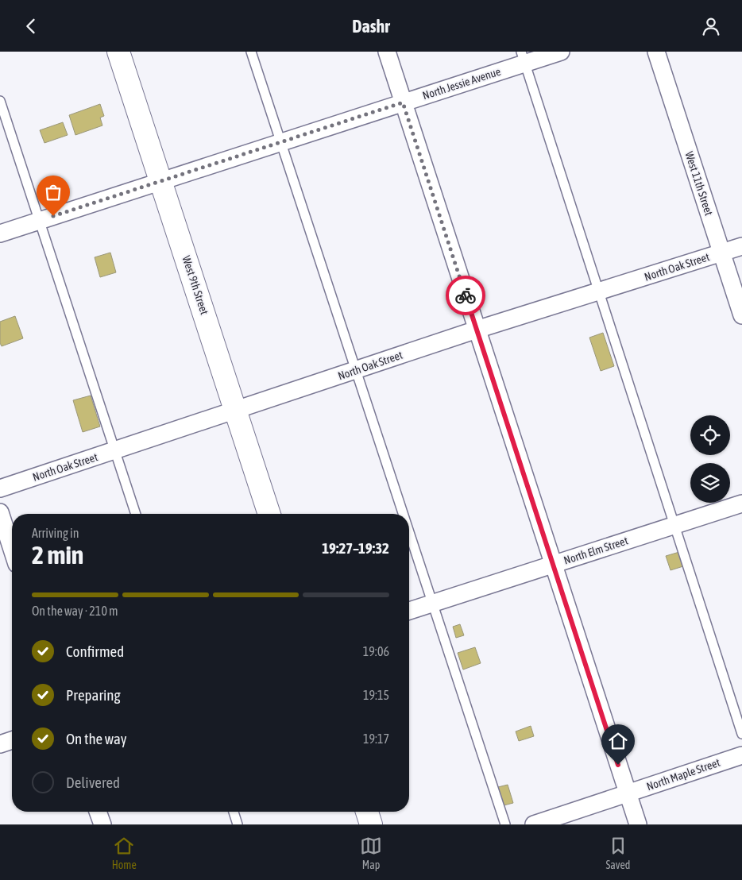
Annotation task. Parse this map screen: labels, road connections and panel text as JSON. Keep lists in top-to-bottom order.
{
  "streets": {
    "street": [
      "North Jessie Avenue",
      "West 11th Street",
      "North Oak Street",
      "West 9th Street",
      "North Elm Street",
      "North Maple Street"
    ]
  },
  "crossings": [
    ["North Jessie Avenue", "West 9th Street"],
    ["West 11th Street", "North Oak Street"],
    ["North Oak Street", "West 9th Street"]
  ],
  "page": {
    "header": "Dashr",
    "heading": ["2 min", "Arriving in", "19:27–19:32"],
    "bar": "On the way · 210 m",
    "list": [
      ["Confirmed", "19:06"],
      ["Preparing", "19:15"],
      ["On the way", "19:17"],
      "Delivered"
    ],
    "tabs": ["Home", "Map", "Saved"]
  }
}
